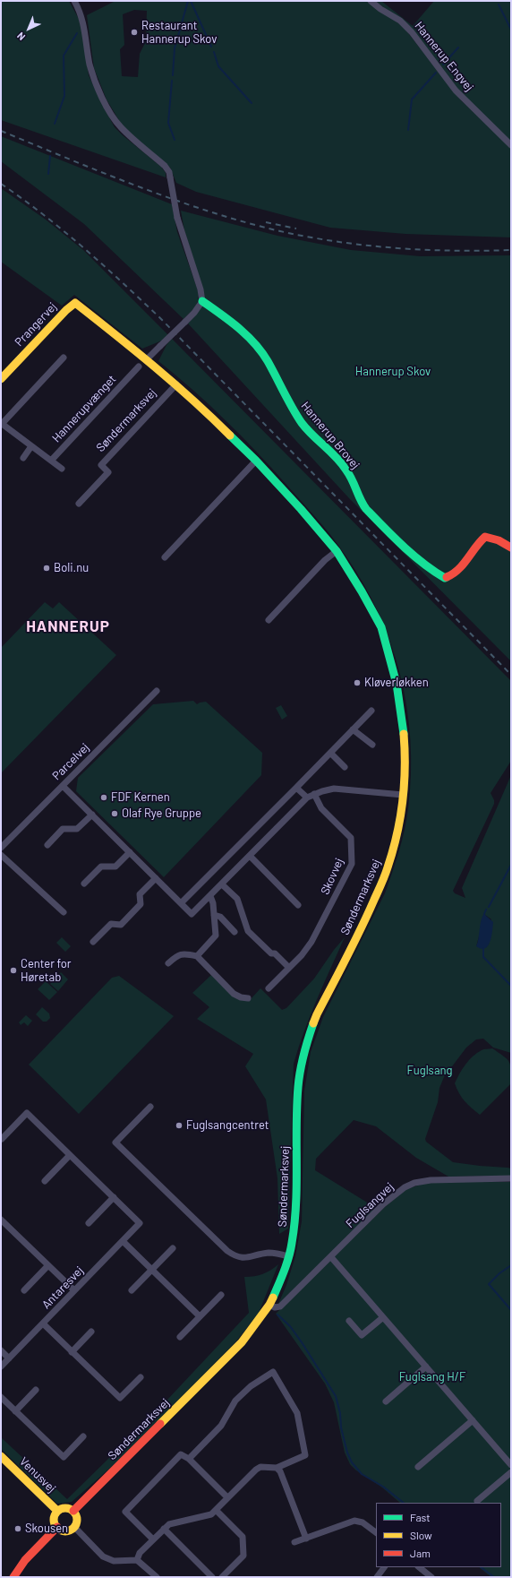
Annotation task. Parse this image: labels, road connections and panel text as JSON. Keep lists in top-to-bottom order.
{
  "streets": {
    "street": [
      "Hannerup Engvej",
      "Prangervej",
      "Hannerupvænget",
      "Søndermarksvej",
      "Hannerup Brovej",
      "Parcelvej",
      "Skovvej",
      "Fuglsangvej",
      "Antaresvej",
      "Venusvej"
    ]
  },
  "crossings": [
    ["Prangervej", "Søndermarksvej"],
    ["Søndermarksvej", "Fuglsangvej"],
    ["Søndermarksvej", "Venusvej"]
  ],
  "districts": ["HANNERUP"],
  "parks": ["Hannerup Skov", "Fuglsang", "Fuglsang H/F"],
  "places": [
    "Restaurant Hannerup Skov",
    "Boli.nu",
    "Kløverløkken",
    "FDF Kernen",
    "Olaf Rye Gruppe",
    "Center for Høretab",
    "Fuglsangcentret",
    "Skousen"
  ],
  "legend": ["Fast", "Slow", "Jam"],
  "north": "bottom left"
}
